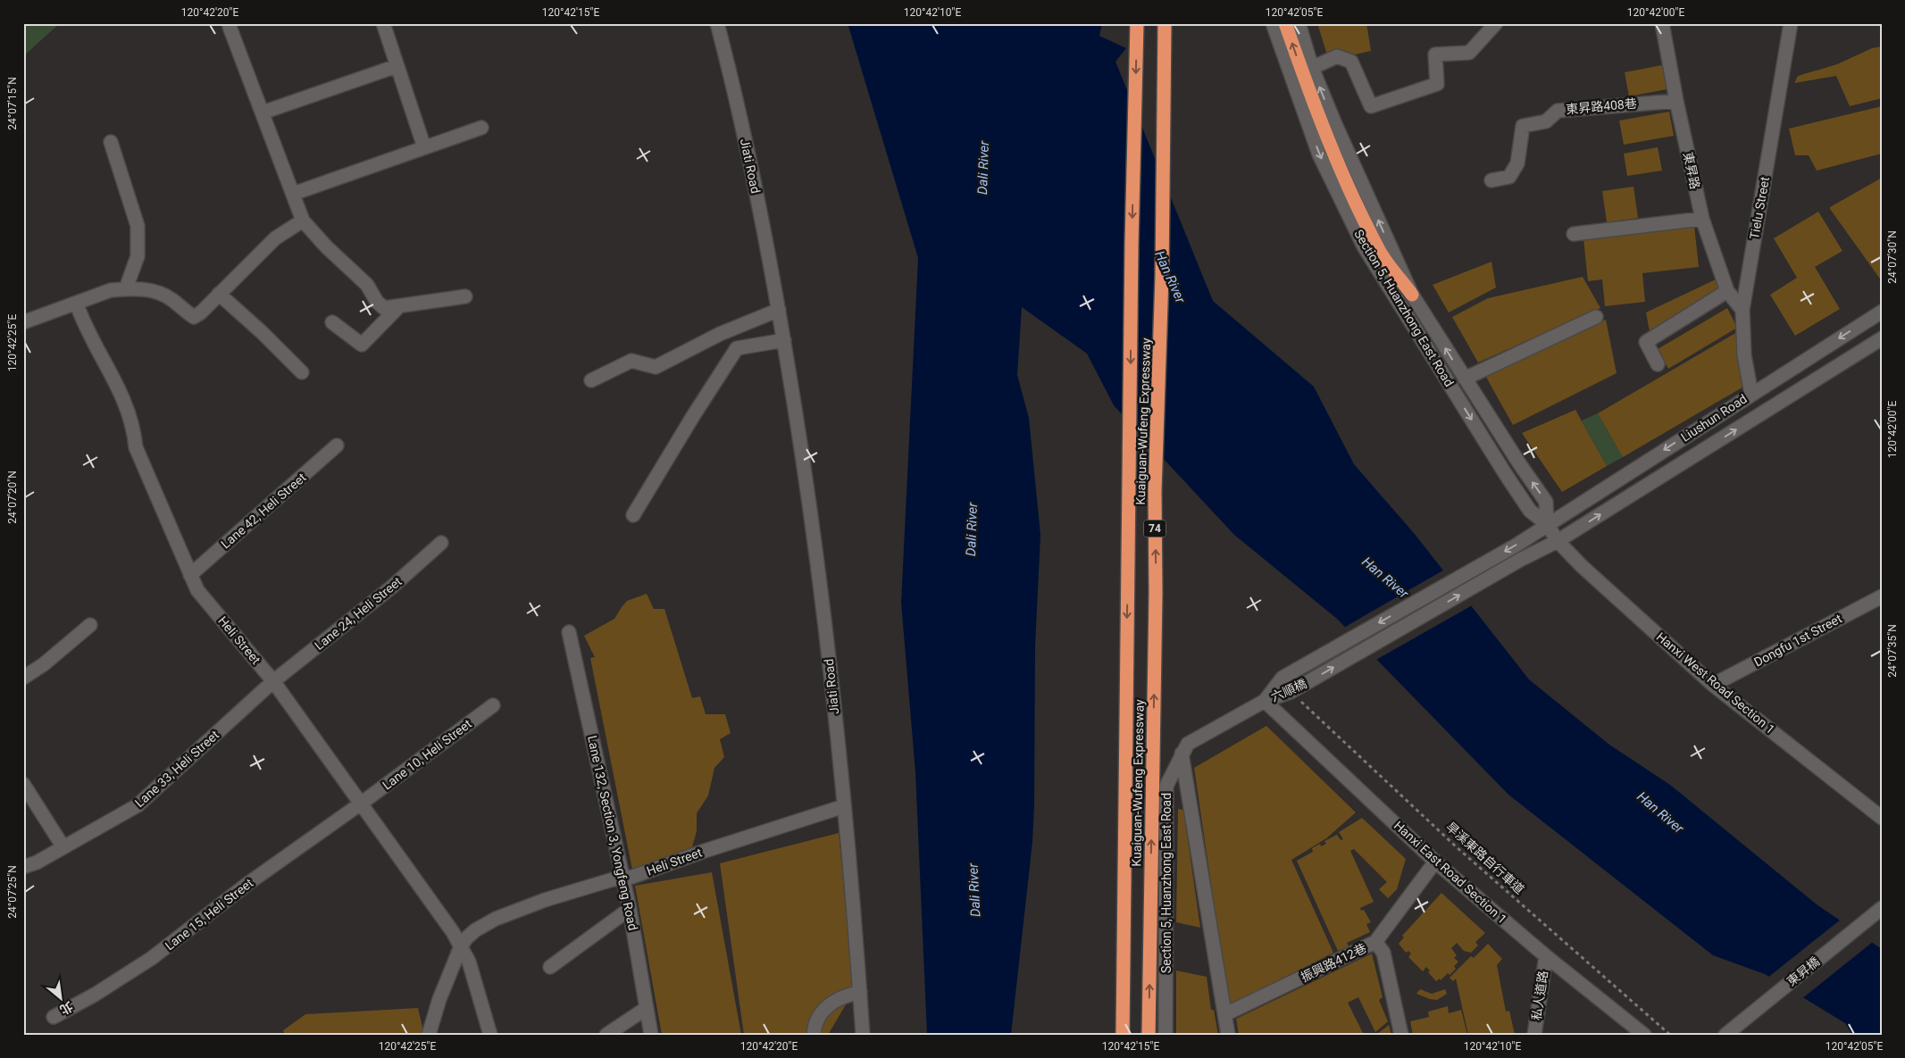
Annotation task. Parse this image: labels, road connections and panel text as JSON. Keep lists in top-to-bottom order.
{
  "streets": {
    "highway": ["Kuaiguan-Wufeng Expressway", "74"],
    "street": [
      "東昇路408巷",
      "Jiati Road",
      "東昇路",
      "Tielu Street",
      "Section 5, Huanzhong East Road",
      "Liushun Road",
      "Lane 42, Heli Street",
      "Lane 24, Heli Street",
      "Heli Street",
      "Dongfu 1st Street",
      "Hanxi West Road Section 1",
      "六順橋",
      "Lane 10, Heli Street",
      "Lane 33, Heli Street",
      "Lane 132, Section 3, Yongfeng Road",
      "Hanxi East Road Section 1",
      "Lane 15, Heli Street",
      "振興路412巷",
      "東昇橋",
      "私人道路"
    ],
    "path": ["旱溪東路自行車道"]
  },
  "crossings": [
    ["東昇路408巷", "東昇路"],
    ["Jiati Road", "Heli Street"],
    ["東昇路", "Tielu Street"],
    ["Tielu Street", "Liushun Road"],
    ["Section 5, Huanzhong East Road", "Liushun Road"],
    ["Section 5, Huanzhong East Road", "Hanxi West Road Section 1"],
    ["Section 5, Huanzhong East Road", "六順橋"],
    ["Section 5, Huanzhong East Road", "Hanxi East Road Section 1"],
    ["Liushun Road", "Hanxi West Road Section 1"],
    ["Liushun Road", "六順橋"],
    ["Lane 42, Heli Street", "Heli Street"],
    ["Lane 24, Heli Street", "Heli Street"],
    ["Lane 24, Heli Street", "Lane 33, Heli Street"],
    ["Heli Street", "Lane 10, Heli Street"],
    ["Heli Street", "Lane 33, Heli Street"],
    ["Heli Street", "Lane 132, Section 3, Yongfeng Road"],
    ["Heli Street", "Lane 15, Heli Street"],
    ["Dongfu 1st Street", "Hanxi West Road Section 1"],
    ["Hanxi West Road Section 1", "六順橋"],
    ["六順橋", "旱溪東路自行車道"],
    ["六順橋", "Hanxi East Road Section 1"],
    ["Lane 10, Heli Street", "Lane 15, Heli Street"],
    ["Hanxi East Road Section 1", "振興路412巷"],
    ["Hanxi East Road Section 1", "私人道路"]
  ],
  "water": ["Dali River", "Han River"],
  "north": "bottom right",
  "coordinates": [
    "120°42'20\"E",
    "120°42'15\"E",
    "120°42'10\"E",
    "120°42'05\"E",
    "120°42'00\"E",
    "24°07'15\"N",
    "24°07'30\"N",
    "120°42'25\"E",
    "24°07'20\"N",
    "24°07'35\"N",
    "24°07'25\"N"
  ]
}
